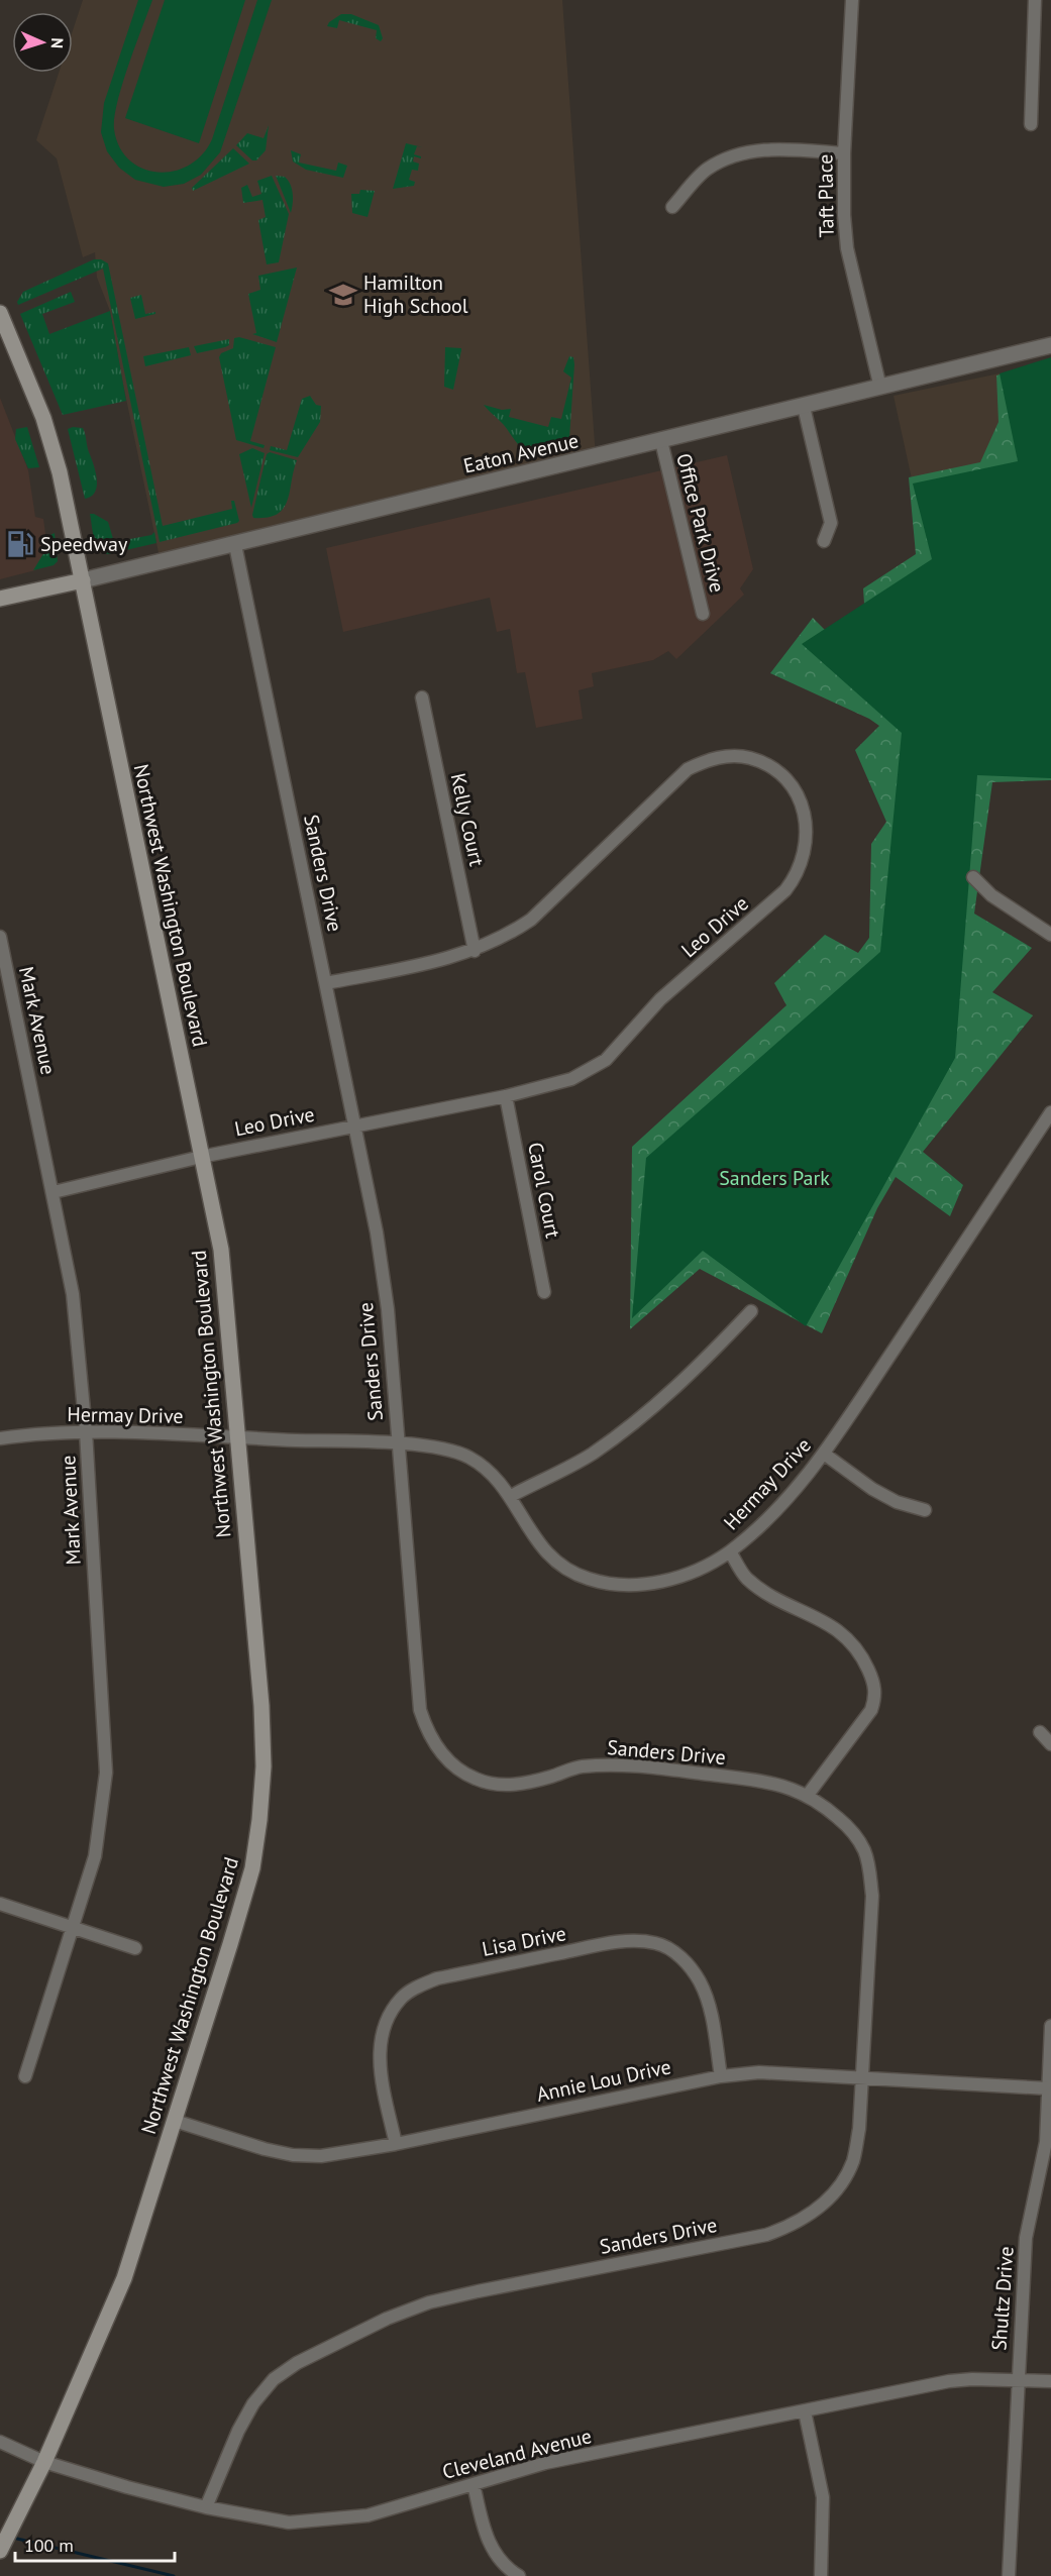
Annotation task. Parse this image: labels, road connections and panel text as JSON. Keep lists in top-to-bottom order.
{
  "streets": {
    "main road": ["Eaton Avenue", "Northwest Washington Boulevard"],
    "street": [
      "Taft Place",
      "Office Park Drive",
      "Kelly Court",
      "Sanders Drive",
      "Leo Drive",
      "Mark Avenue",
      "Carol Court",
      "Hermay Drive",
      "Lisa Drive",
      "Annie Lou Drive",
      "Shultz Drive",
      "Cleveland Avenue"
    ]
  },
  "crossings": [
    ["Taft Place", "Eaton Avenue"],
    ["Eaton Avenue", "Office Park Drive"],
    ["Eaton Avenue", "Sanders Drive"],
    ["Eaton Avenue", "Northwest Washington Boulevard"],
    ["Kelly Court", "Leo Drive"],
    ["Sanders Drive", "Leo Drive"],
    ["Sanders Drive", "Hermay Drive"],
    ["Sanders Drive", "Annie Lou Drive"],
    ["Sanders Drive", "Cleveland Avenue"],
    ["Northwest Washington Boulevard", "Leo Drive"],
    ["Northwest Washington Boulevard", "Hermay Drive"],
    ["Northwest Washington Boulevard", "Annie Lou Drive"],
    ["Northwest Washington Boulevard", "Cleveland Avenue"],
    ["Leo Drive", "Mark Avenue"],
    ["Leo Drive", "Carol Court"],
    ["Mark Avenue", "Hermay Drive"],
    ["Lisa Drive", "Annie Lou Drive"],
    ["Annie Lou Drive", "Shultz Drive"],
    ["Shultz Drive", "Cleveland Avenue"]
  ],
  "parks": ["Sanders Park"],
  "places": {
    "school or university": ["Hamilton High School"],
    "fuel station": ["Speedway"]
  },
  "scale_bar": "100 m",
  "north": "right"
}
